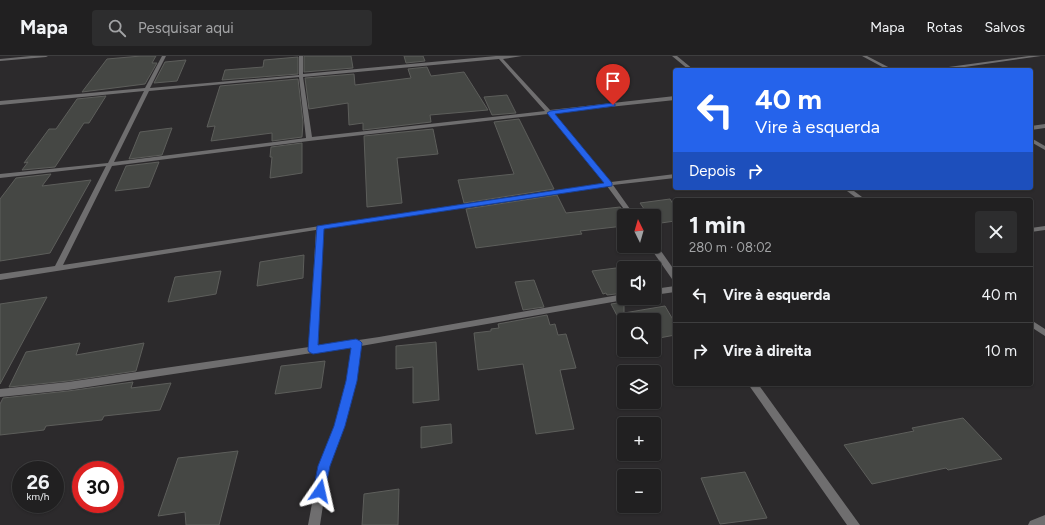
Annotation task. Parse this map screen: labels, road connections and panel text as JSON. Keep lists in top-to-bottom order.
{
  "north": "top",
  "page": {
    "header": "Mapa",
    "search": "Pesquisar aqui",
    "nav": ["Mapa", "Rotas", "Salvos"],
    "turn": ["40 m", "Vire à esquerda"],
    "then": "Depois",
    "heading": ["1 min", "280 m · 08:02"],
    "map_buttons": ["+", "−"],
    "list": [
      {
        "name": "Vire à esquerda",
        "value": "40 m"
      },
      {
        "name": "Vire à direita",
        "value": "10 m"
      }
    ],
    "speed": "26 km/h",
    "limit": "30"
  }
}
